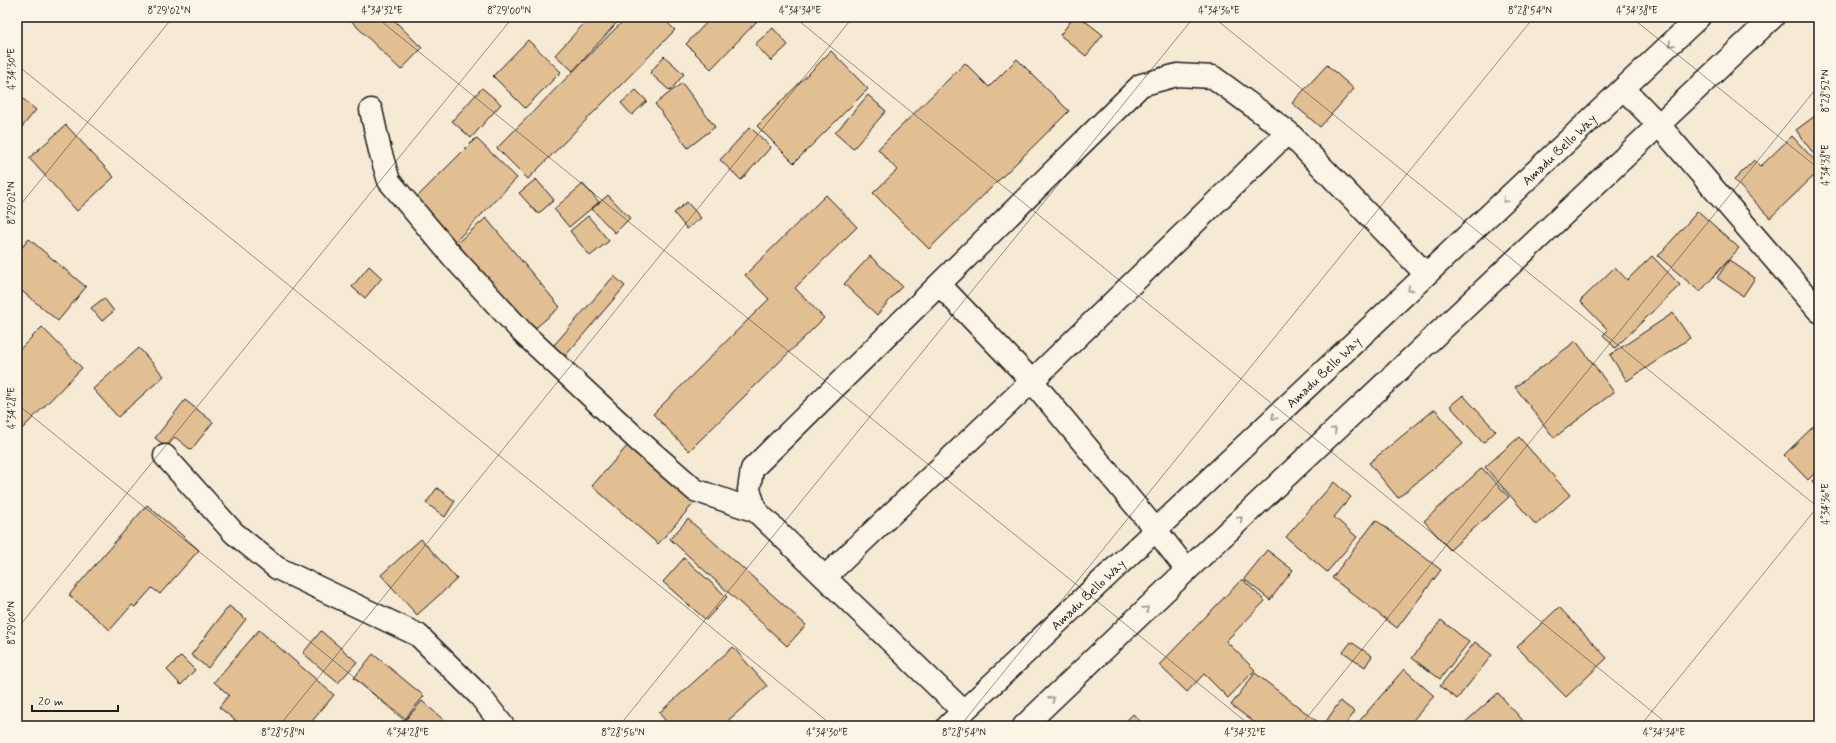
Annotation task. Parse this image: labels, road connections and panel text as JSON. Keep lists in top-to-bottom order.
{
  "streets": {
    "main road": ["Amadu Bello Way"]
  },
  "scale_bar": "20 m",
  "coordinates": [
    "8°29'02\"N",
    "4°34'32\"E",
    "8°29'00\"N",
    "4°34'34\"E",
    "4°34'36\"E",
    "8°28'54\"N",
    "4°34'38\"E",
    "4°34'30\"E",
    "8°28'52\"N",
    "4°34'28\"E",
    "8°28'58\"N",
    "8°28'56\"N"
  ]
}
